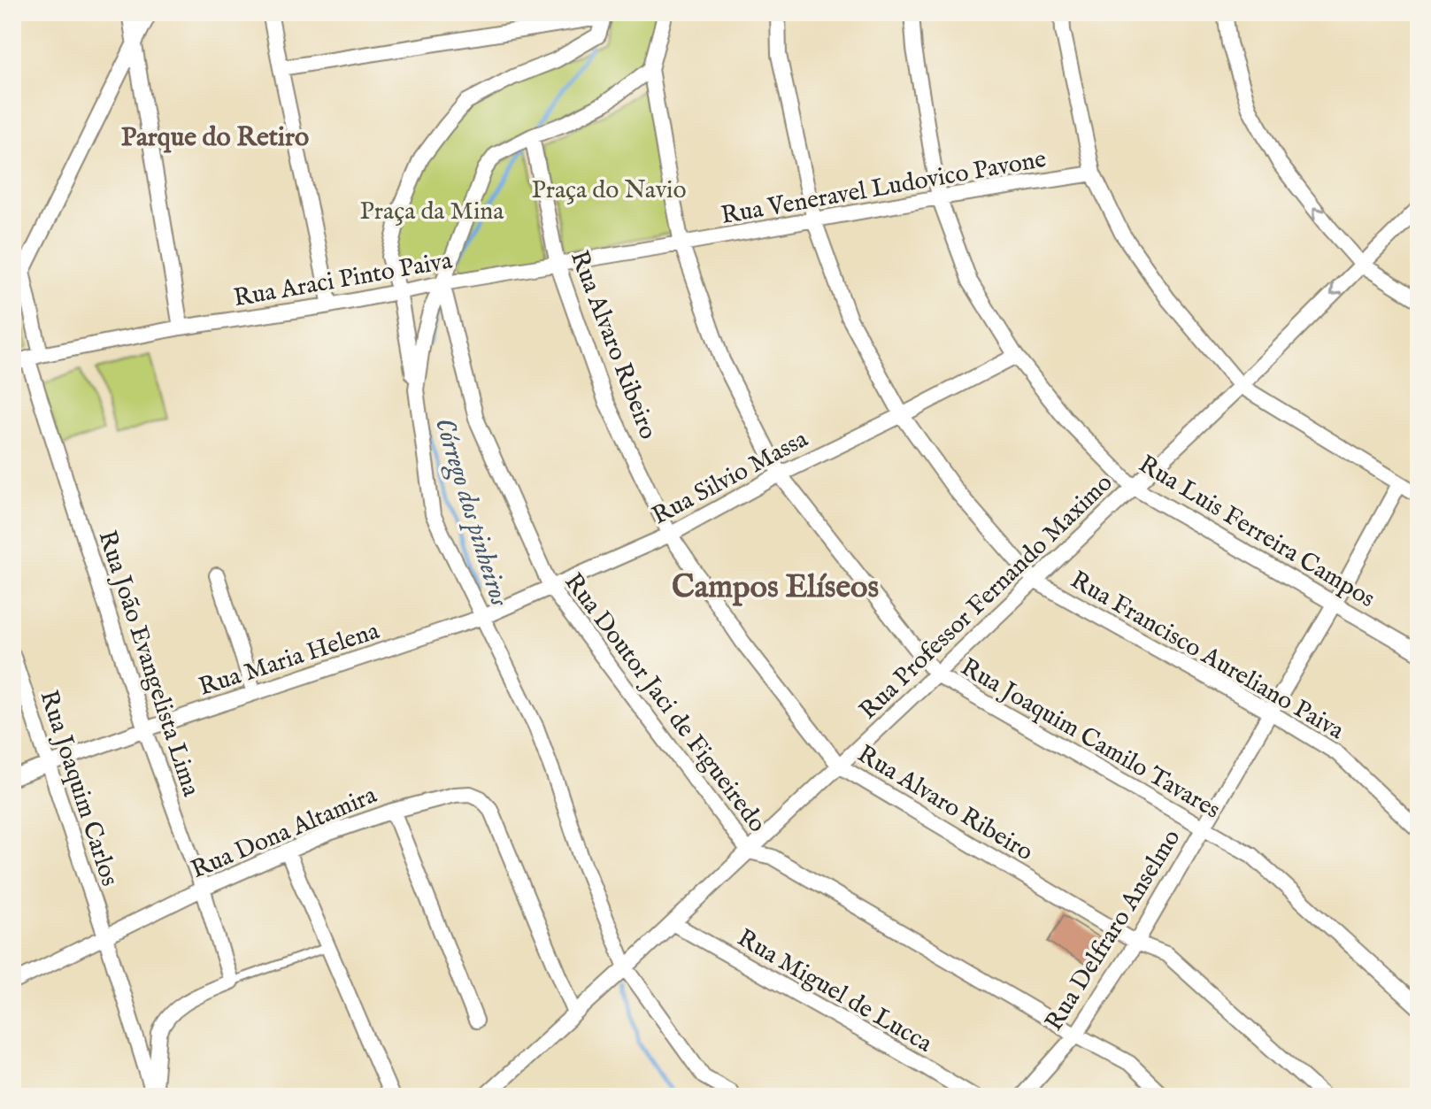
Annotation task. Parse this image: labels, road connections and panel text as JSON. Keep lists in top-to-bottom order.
{
  "streets": {
    "street": [
      "Rua Veneravel Ludovico Pavone",
      "Rua Araci Pinto Paiva",
      "Rua Alvaro Ribeiro",
      "Rua Silvio Massa",
      "Rua Luis Ferreira Campos",
      "Rua Professor Fernando Maximo",
      "Rua Francisco Aureliano Paiva",
      "Rua Maria Helena",
      "Rua João Evangelista Lima",
      "Rua Doutor Jaci de Figueiredo",
      "Rua Joaquim Camilo Tavares",
      "Rua Joaquim Carlos",
      "Rua Dona Altamira",
      "Rua Delfraro Anselmo",
      "Rua Miguel de Lucca"
    ]
  },
  "crossings": [
    ["Rua Veneravel Ludovico Pavone", "Rua Araci Pinto Paiva"],
    ["Rua Veneravel Ludovico Pavone", "Rua Luis Ferreira Campos"],
    ["Rua Veneravel Ludovico Pavone", "Rua Francisco Aureliano Paiva"],
    ["Rua Veneravel Ludovico Pavone", "Rua Joaquim Camilo Tavares"],
    ["Rua Araci Pinto Paiva", "Rua Alvaro Ribeiro"],
    ["Rua Araci Pinto Paiva", "Rua João Evangelista Lima"],
    ["Rua Araci Pinto Paiva", "Rua Doutor Jaci de Figueiredo"],
    ["Rua Araci Pinto Paiva", "Rua Joaquim Camilo Tavares"],
    ["Rua Alvaro Ribeiro", "Rua Silvio Massa"],
    ["Rua Alvaro Ribeiro", "Rua Professor Fernando Maximo"],
    ["Rua Alvaro Ribeiro", "Rua Delfraro Anselmo"],
    ["Rua Silvio Massa", "Rua Luis Ferreira Campos"],
    ["Rua Silvio Massa", "Rua Francisco Aureliano Paiva"],
    ["Rua Silvio Massa", "Rua Maria Helena"],
    ["Rua Silvio Massa", "Rua Doutor Jaci de Figueiredo"],
    ["Rua Silvio Massa", "Rua Joaquim Camilo Tavares"],
    ["Rua Luis Ferreira Campos", "Rua Professor Fernando Maximo"],
    ["Rua Luis Ferreira Campos", "Rua Delfraro Anselmo"],
    ["Rua Professor Fernando Maximo", "Rua Francisco Aureliano Paiva"],
    ["Rua Professor Fernando Maximo", "Rua Doutor Jaci de Figueiredo"],
    ["Rua Professor Fernando Maximo", "Rua Joaquim Camilo Tavares"],
    ["Rua Professor Fernando Maximo", "Rua Dona Altamira"],
    ["Rua Professor Fernando Maximo", "Rua Miguel de Lucca"],
    ["Rua Francisco Aureliano Paiva", "Rua Delfraro Anselmo"],
    ["Rua Maria Helena", "Rua João Evangelista Lima"],
    ["Rua Maria Helena", "Rua Joaquim Carlos"],
    ["Rua João Evangelista Lima", "Rua Dona Altamira"],
    ["Rua Doutor Jaci de Figueiredo", "Rua Delfraro Anselmo"],
    ["Rua Joaquim Camilo Tavares", "Rua Delfraro Anselmo"],
    ["Rua Joaquim Carlos", "Rua Dona Altamira"]
  ],
  "districts": ["Parque do Retiro", "Campos Elíseos"],
  "water": ["Córrego dos pinheiros"],
  "parks": ["Praça do Navio", "Praça da Mina"]
}
